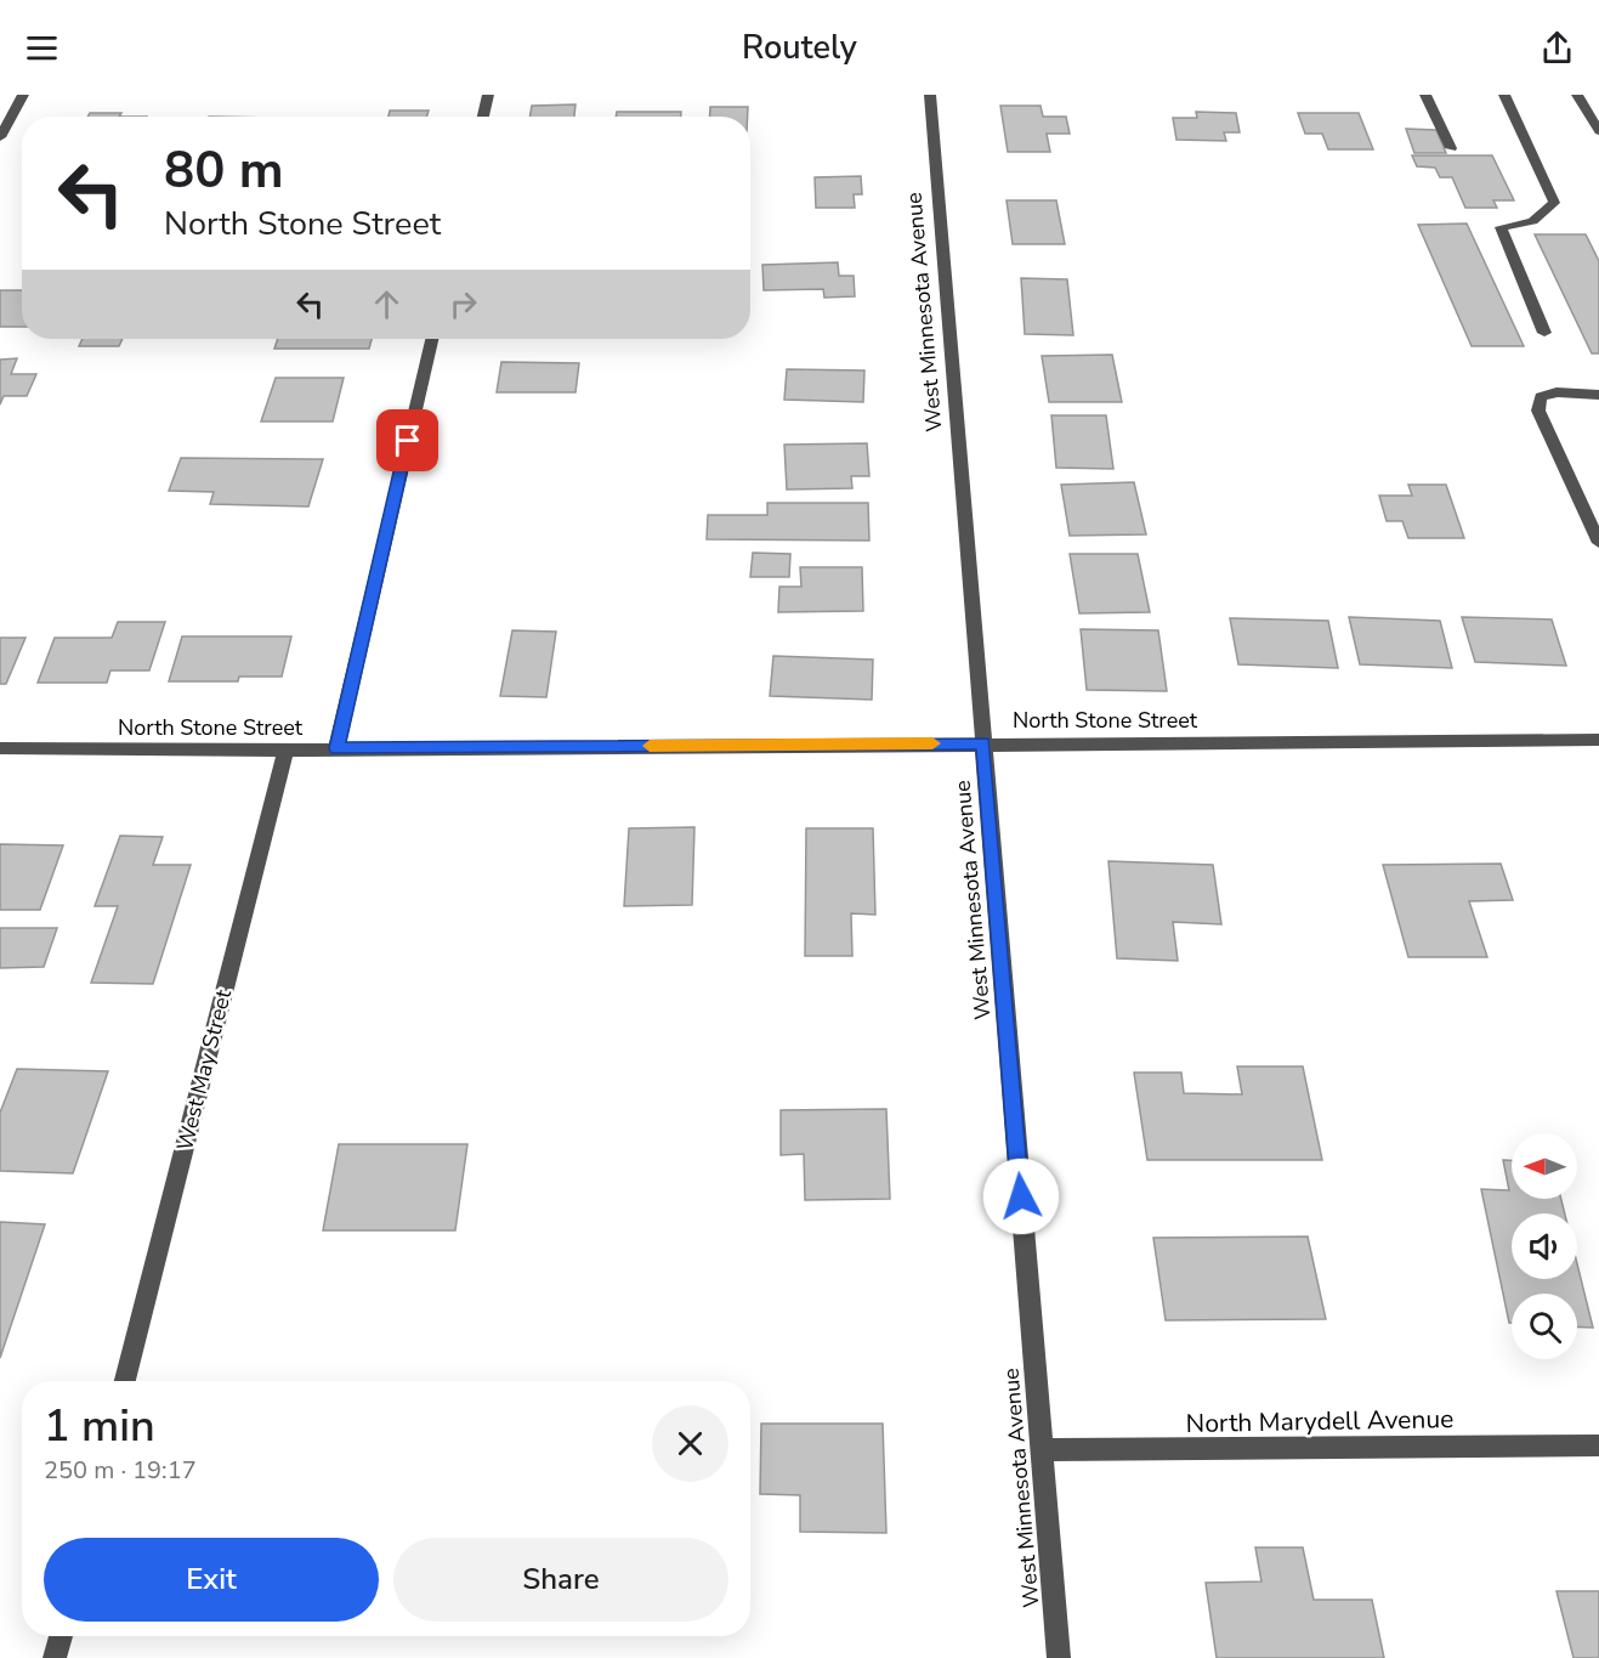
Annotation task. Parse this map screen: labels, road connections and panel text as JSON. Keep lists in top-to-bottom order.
{
  "streets": {
    "street": [
      "West Minnesota Avenue",
      "North Stone Street",
      "West May Street",
      "North Marydell Avenue"
    ]
  },
  "crossings": [
    ["West Minnesota Avenue", "North Stone Street"],
    ["West Minnesota Avenue", "North Marydell Avenue"],
    ["North Stone Street", "West May Street"]
  ],
  "north": "left",
  "page": {
    "header": "Routely",
    "turn": ["80 m", "North Stone Street"],
    "heading": ["1 min", "250 m · 19:17"],
    "buttons": ["Exit", "Share"]
  }
}
